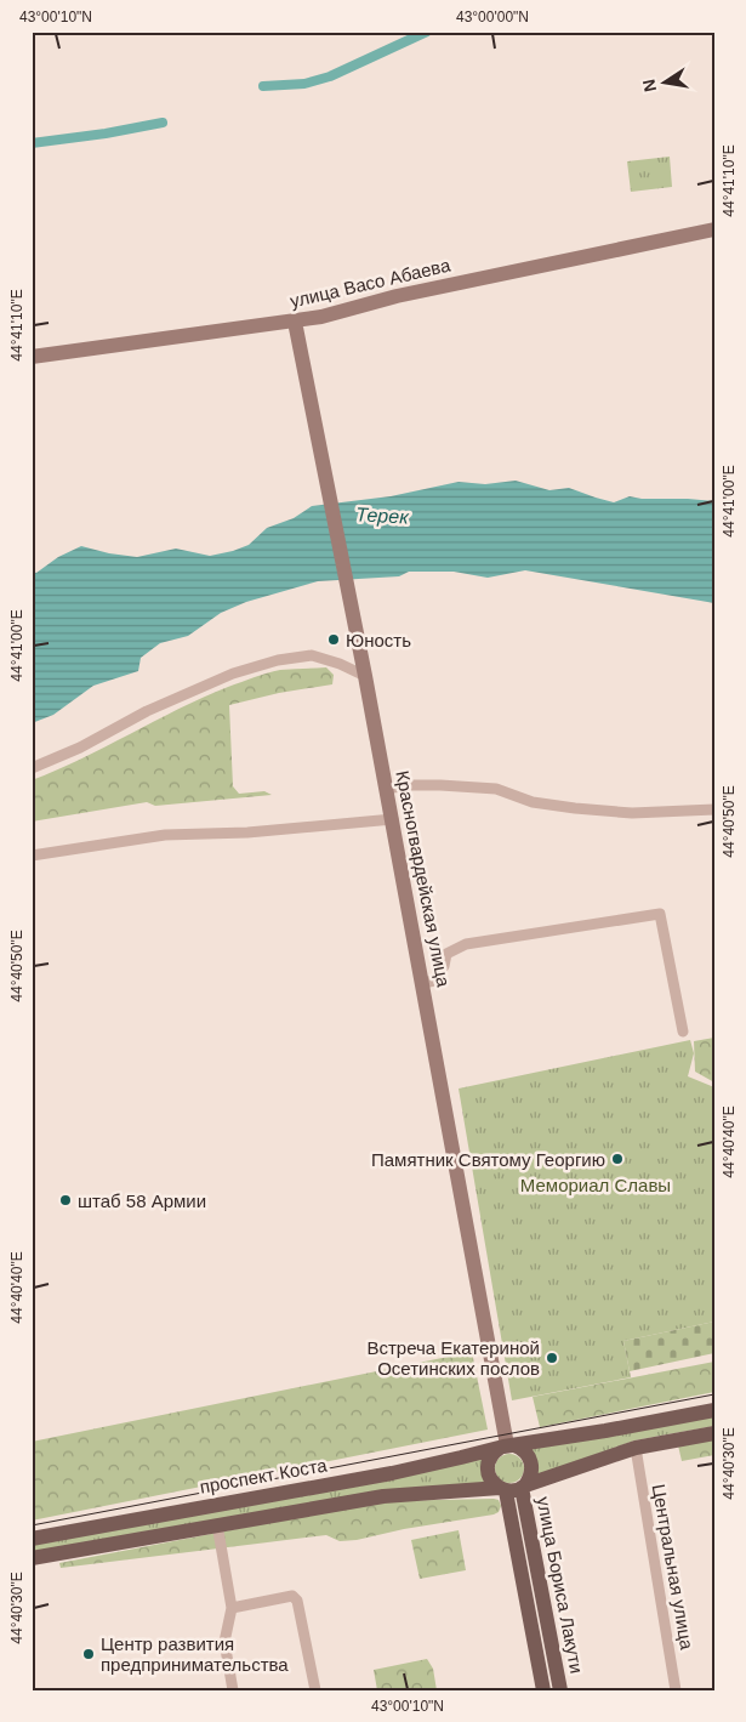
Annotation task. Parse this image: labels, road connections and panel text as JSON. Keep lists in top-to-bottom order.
{
  "streets": {
    "main road": [
      "улица Васо Абаева",
      "Красногвардейская улица",
      "проспект Коста",
      "улица Бориса Лакути"
    ],
    "street": ["Центральная улица"]
  },
  "crossings": [
    ["улица Васо Абаева", "Красногвардейская улица"],
    ["Красногвардейская улица", "проспект Коста"],
    ["Красногвардейская улица", "улица Бориса Лакути"],
    ["проспект Коста", "улица Бориса Лакути"]
  ],
  "water": ["Терек"],
  "parks": ["Мемориал Славы"],
  "places": [
    "Юность",
    "Памятник Святому Георгию",
    "штаб 58 Армии",
    "Встреча Екатериной Осетинских послов",
    "Центр развития предпринимательства"
  ],
  "north": "left",
  "coordinates": [
    "43°00'10\"N",
    "43°00'00\"N",
    "44°41'10\"E",
    "44°41'00\"E",
    "44°40'50\"E",
    "44°40'40\"E",
    "44°40'30\"E"
  ]
}
